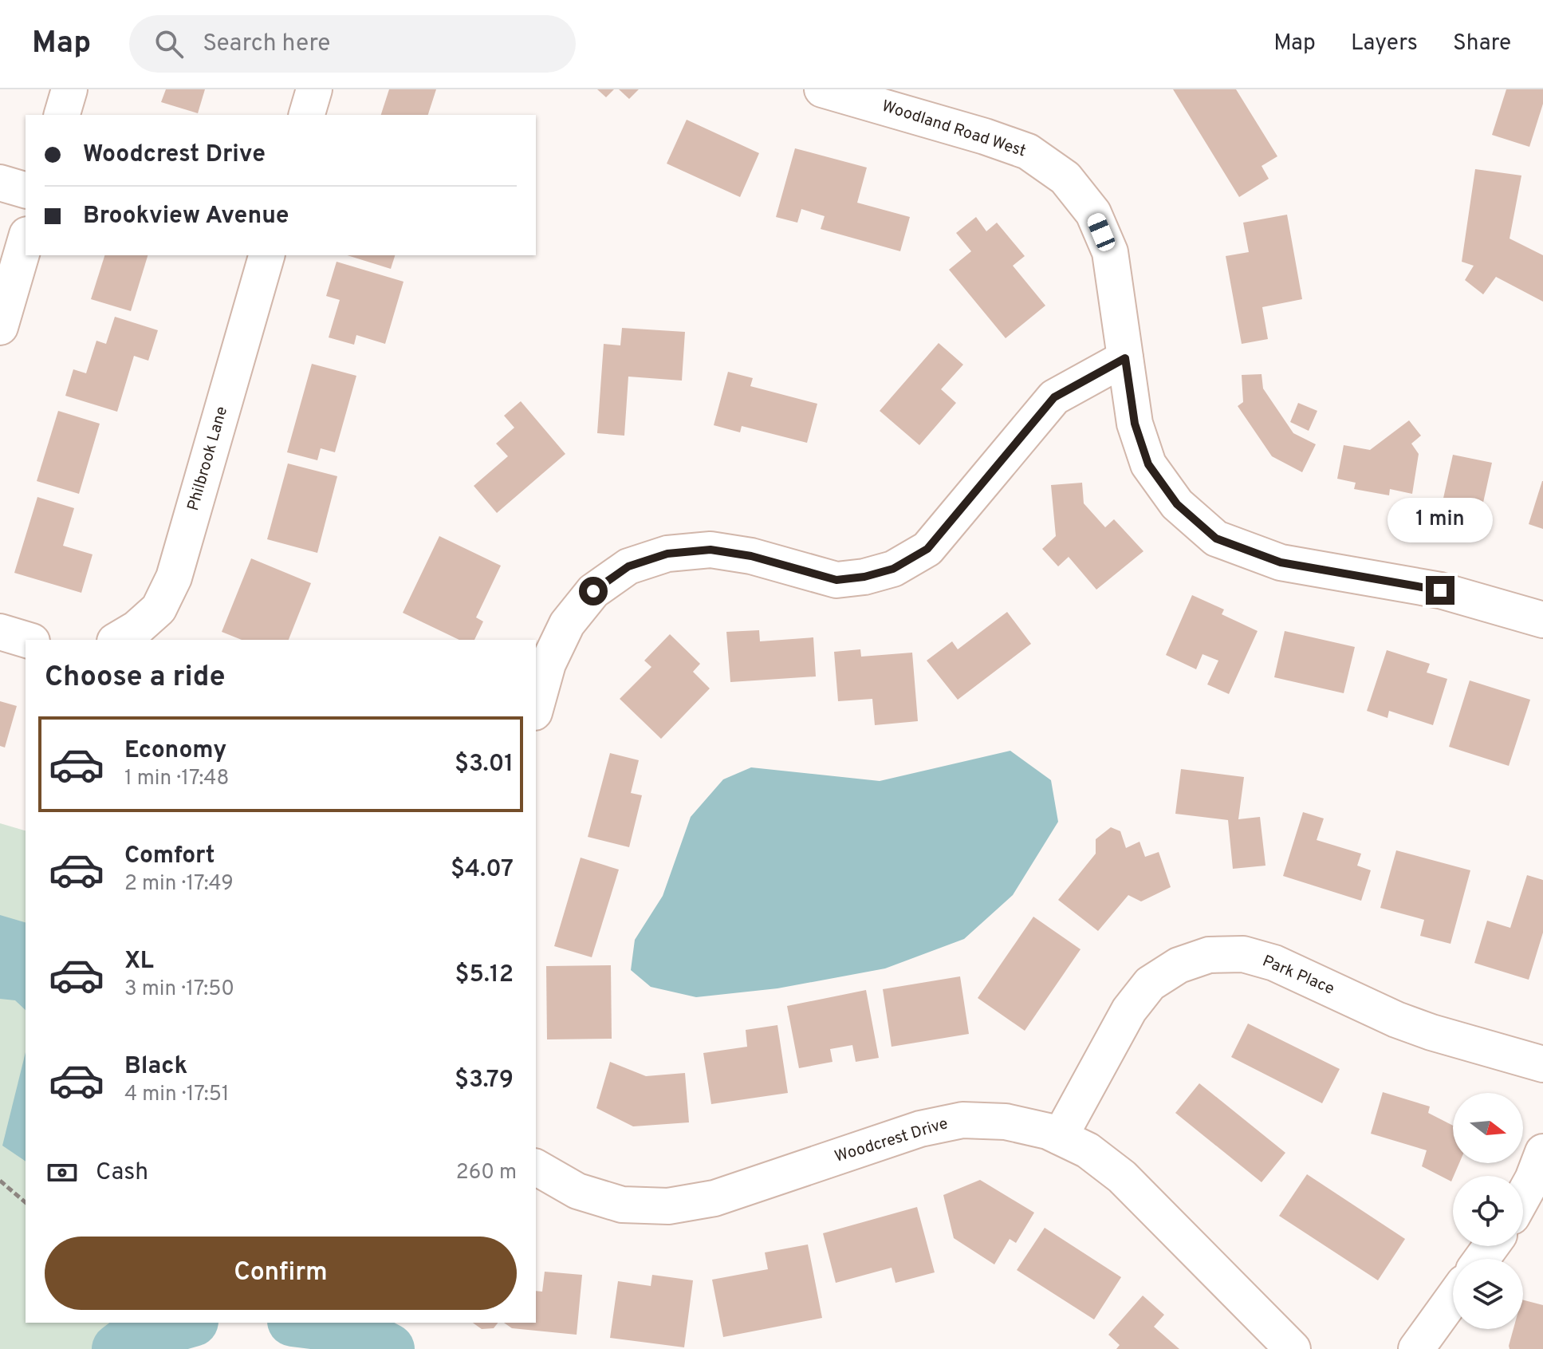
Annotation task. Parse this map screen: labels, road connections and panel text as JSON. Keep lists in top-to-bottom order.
{
  "streets": {
    "street": [
      "Woodland Road West",
      "Philbrook Lane",
      "Park Place",
      "Woodcrest Drive"
    ]
  },
  "crossings": [
    ["Park Place", "Woodcrest Drive"]
  ],
  "north": "right",
  "page": {
    "header": "Map",
    "search": "Search here",
    "nav": ["Map", "Layers", "Share"],
    "banner": ["Woodcrest Drive", "Brookview Avenue"],
    "bubble": "1 min",
    "heading": "Choose a ride",
    "list": [
      {
        "name": "Economy",
        "note": "1 min · 17:48",
        "value": "$3.01"
      },
      {
        "name": "Comfort",
        "note": "2 min · 17:49",
        "value": "$4.07"
      },
      {
        "name": "XL",
        "note": "3 min · 17:50",
        "value": "$5.12"
      },
      {
        "name": "Black",
        "note": "4 min · 17:51",
        "value": "$3.79"
      }
    ],
    "pay": ["Cash", "260 m"],
    "buttons": "Confirm"
  }
}
